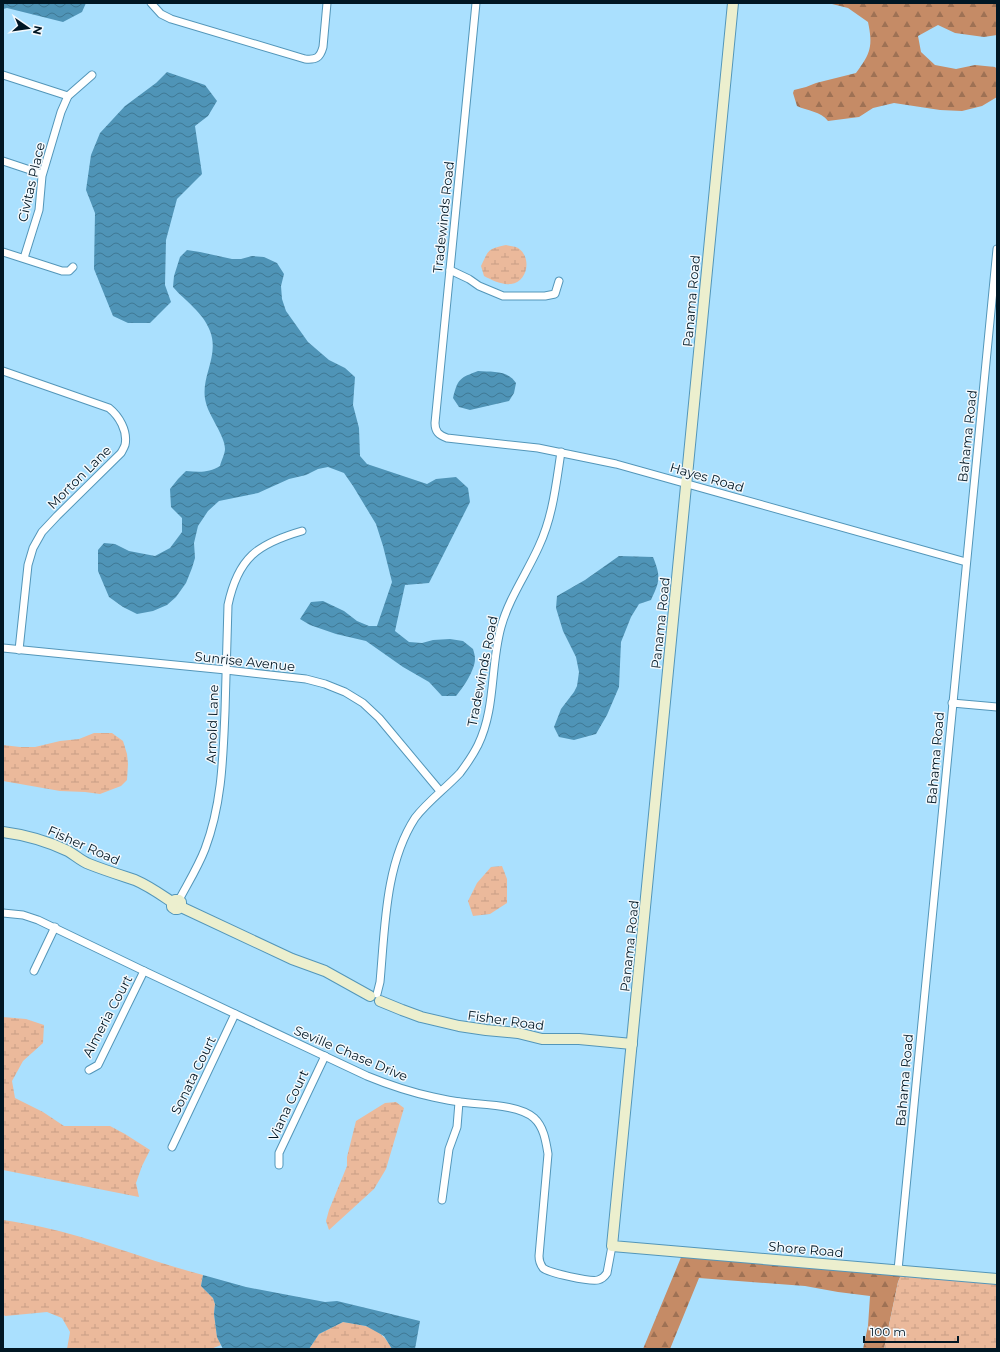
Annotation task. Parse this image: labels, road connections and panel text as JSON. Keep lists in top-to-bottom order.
{
  "streets": {
    "street": [
      "Civitas Place",
      "Tradewinds Road",
      "Panama Road",
      "Bahama Road",
      "Morton Lane",
      "Hayes Road",
      "Sunrise Avenue",
      "Arnold Lane",
      "Fisher Road",
      "Almeria Court",
      "Seville Chase Drive",
      "Sonata Court",
      "Viana Court",
      "Shore Road"
    ]
  },
  "crossings": [
    ["Tradewinds Road", "Hayes Road"],
    ["Tradewinds Road", "Sunrise Avenue"],
    ["Tradewinds Road", "Fisher Road"],
    ["Panama Road", "Hayes Road"],
    ["Panama Road", "Fisher Road"],
    ["Panama Road", "Seville Chase Drive"],
    ["Panama Road", "Shore Road"],
    ["Bahama Road", "Hayes Road"],
    ["Bahama Road", "Shore Road"],
    ["Morton Lane", "Sunrise Avenue"],
    ["Sunrise Avenue", "Arnold Lane"],
    ["Arnold Lane", "Fisher Road"],
    ["Almeria Court", "Seville Chase Drive"],
    ["Seville Chase Drive", "Sonata Court"],
    ["Seville Chase Drive", "Viana Court"],
    ["Seville Chase Drive", "Shore Road"]
  ],
  "scale_bar": "100 m",
  "north": "right"
}
